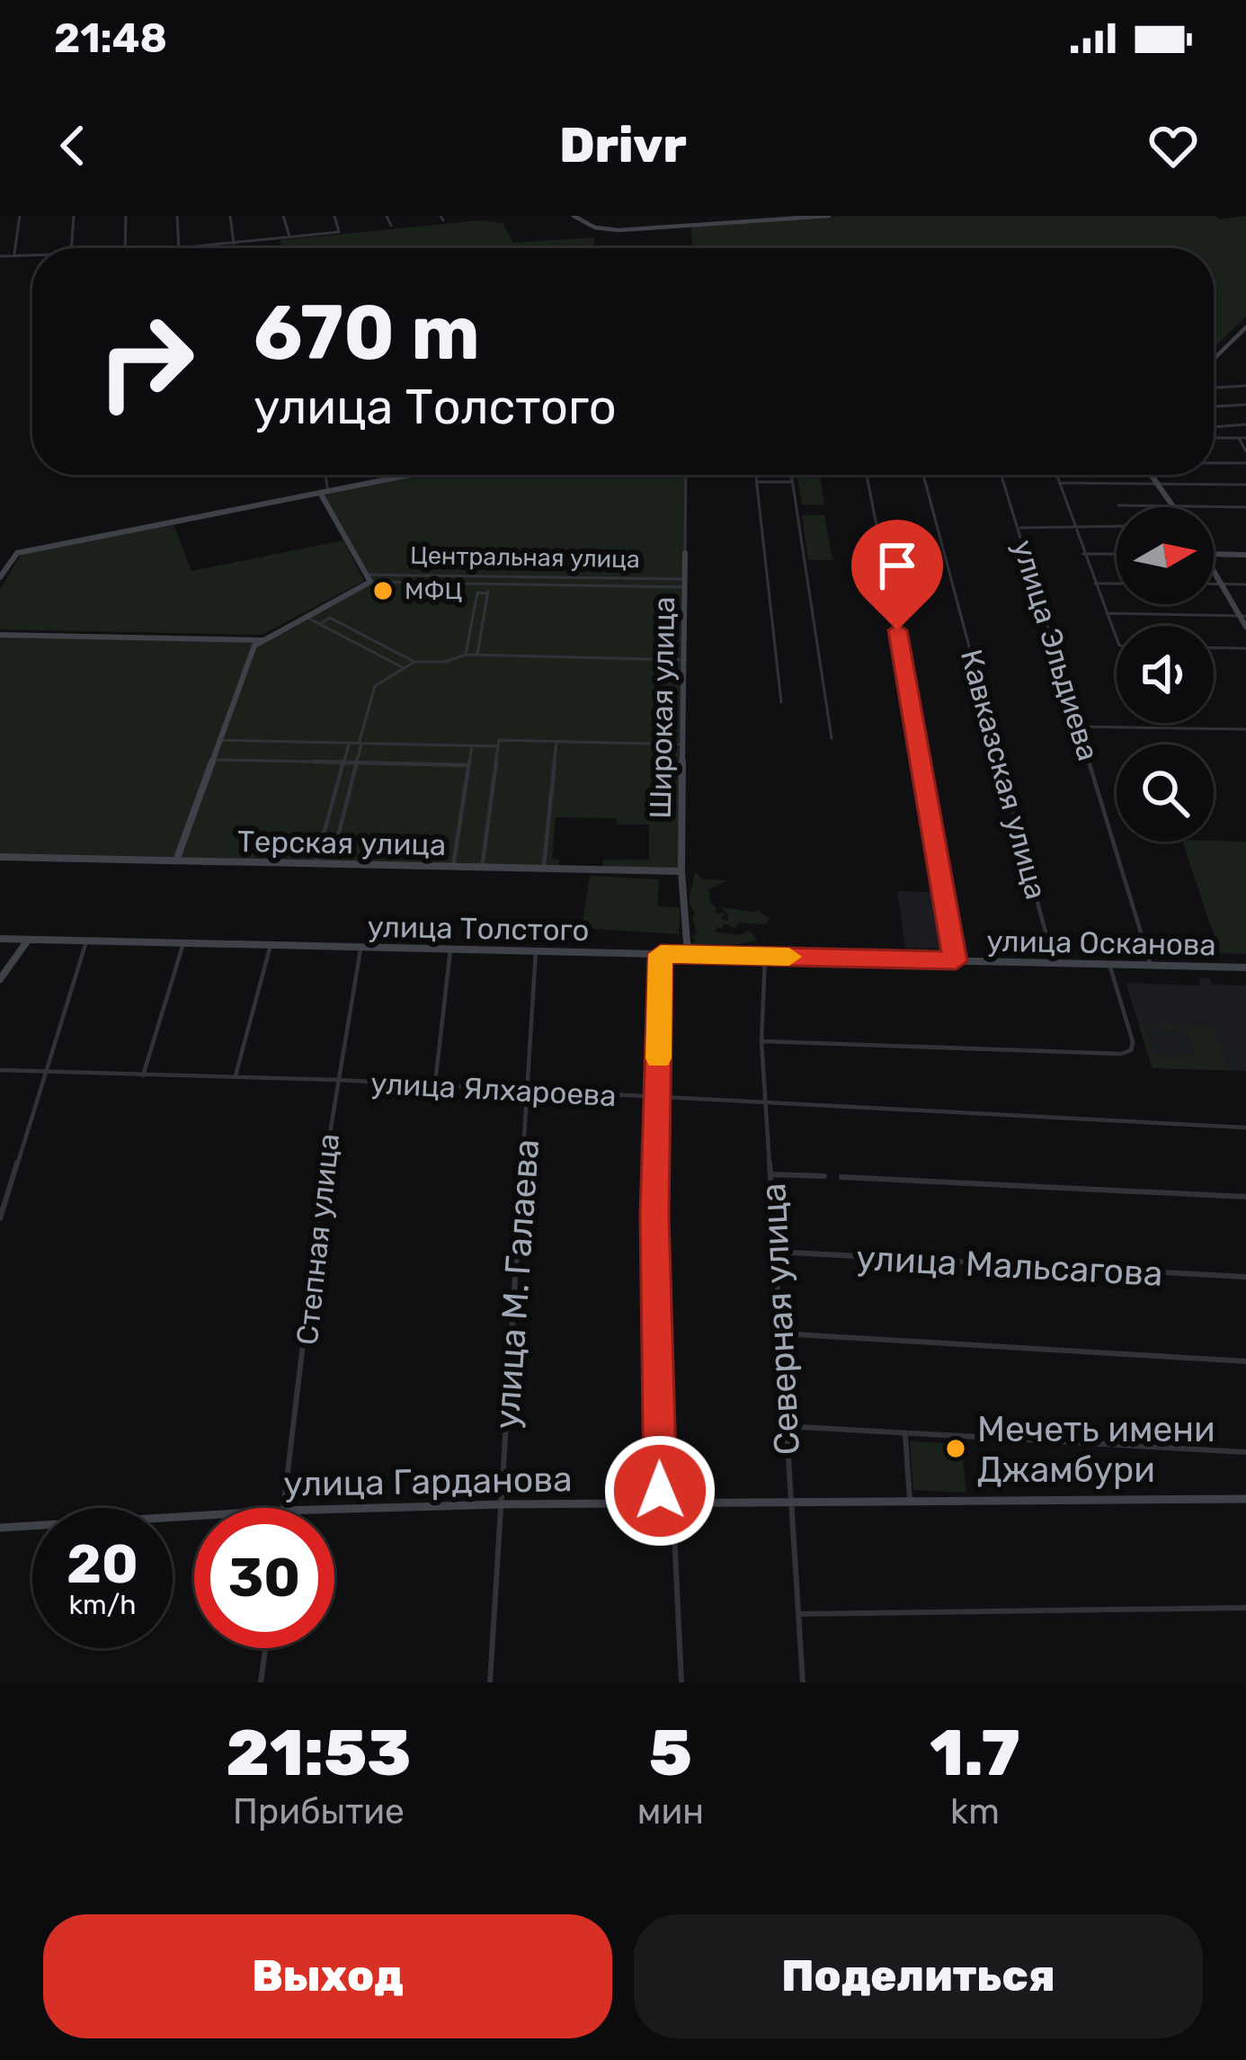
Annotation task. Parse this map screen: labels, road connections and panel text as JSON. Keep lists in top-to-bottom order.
{
  "streets": {
    "street": [
      "Центральная улица",
      "улица Эльдиева",
      "Широкая улица",
      "Кавказская улица",
      "Терская улица",
      "улица Толстого",
      "улица Осканова",
      "улица Ялхароева",
      "Степная улица",
      "улица Мальсагова",
      "улица М. Галаева",
      "Северная улица",
      "улица Гарданова"
    ]
  },
  "crossings": [
    ["Центральная улица", "Широкая улица"],
    ["улица Эльдиева", "улица Осканова"],
    ["Широкая улица", "Терская улица"],
    ["Широкая улица", "улица Толстого"],
    ["Кавказская улица", "улица Осканова"],
    ["улица Толстого", "улица Осканова"],
    ["улица Толстого", "Степная улица"],
    ["улица Толстого", "улица М. Галаева"],
    ["улица Толстого", "Северная улица"],
    ["улица Ялхароева", "Степная улица"],
    ["улица Ялхароева", "улица М. Галаева"],
    ["улица Ялхароева", "Северная улица"],
    ["улица Мальсагова", "Северная улица"],
    ["улица М. Галаева", "улица Гарданова"],
    ["Северная улица", "улица Гарданова"]
  ],
  "places": ["МФЦ", "Мечеть имени Джамбури"],
  "north": "right",
  "page": {
    "status": "21:48",
    "header": "Drivr",
    "turn": ["670 m", "улица Толстого"],
    "speed": "20 km/h",
    "limit": "30",
    "eta": [
      "21:53",
      "Прибытие",
      "5",
      "мин",
      "1.7",
      "km"
    ],
    "buttons": ["Выход", "Поделиться"]
  }
}
